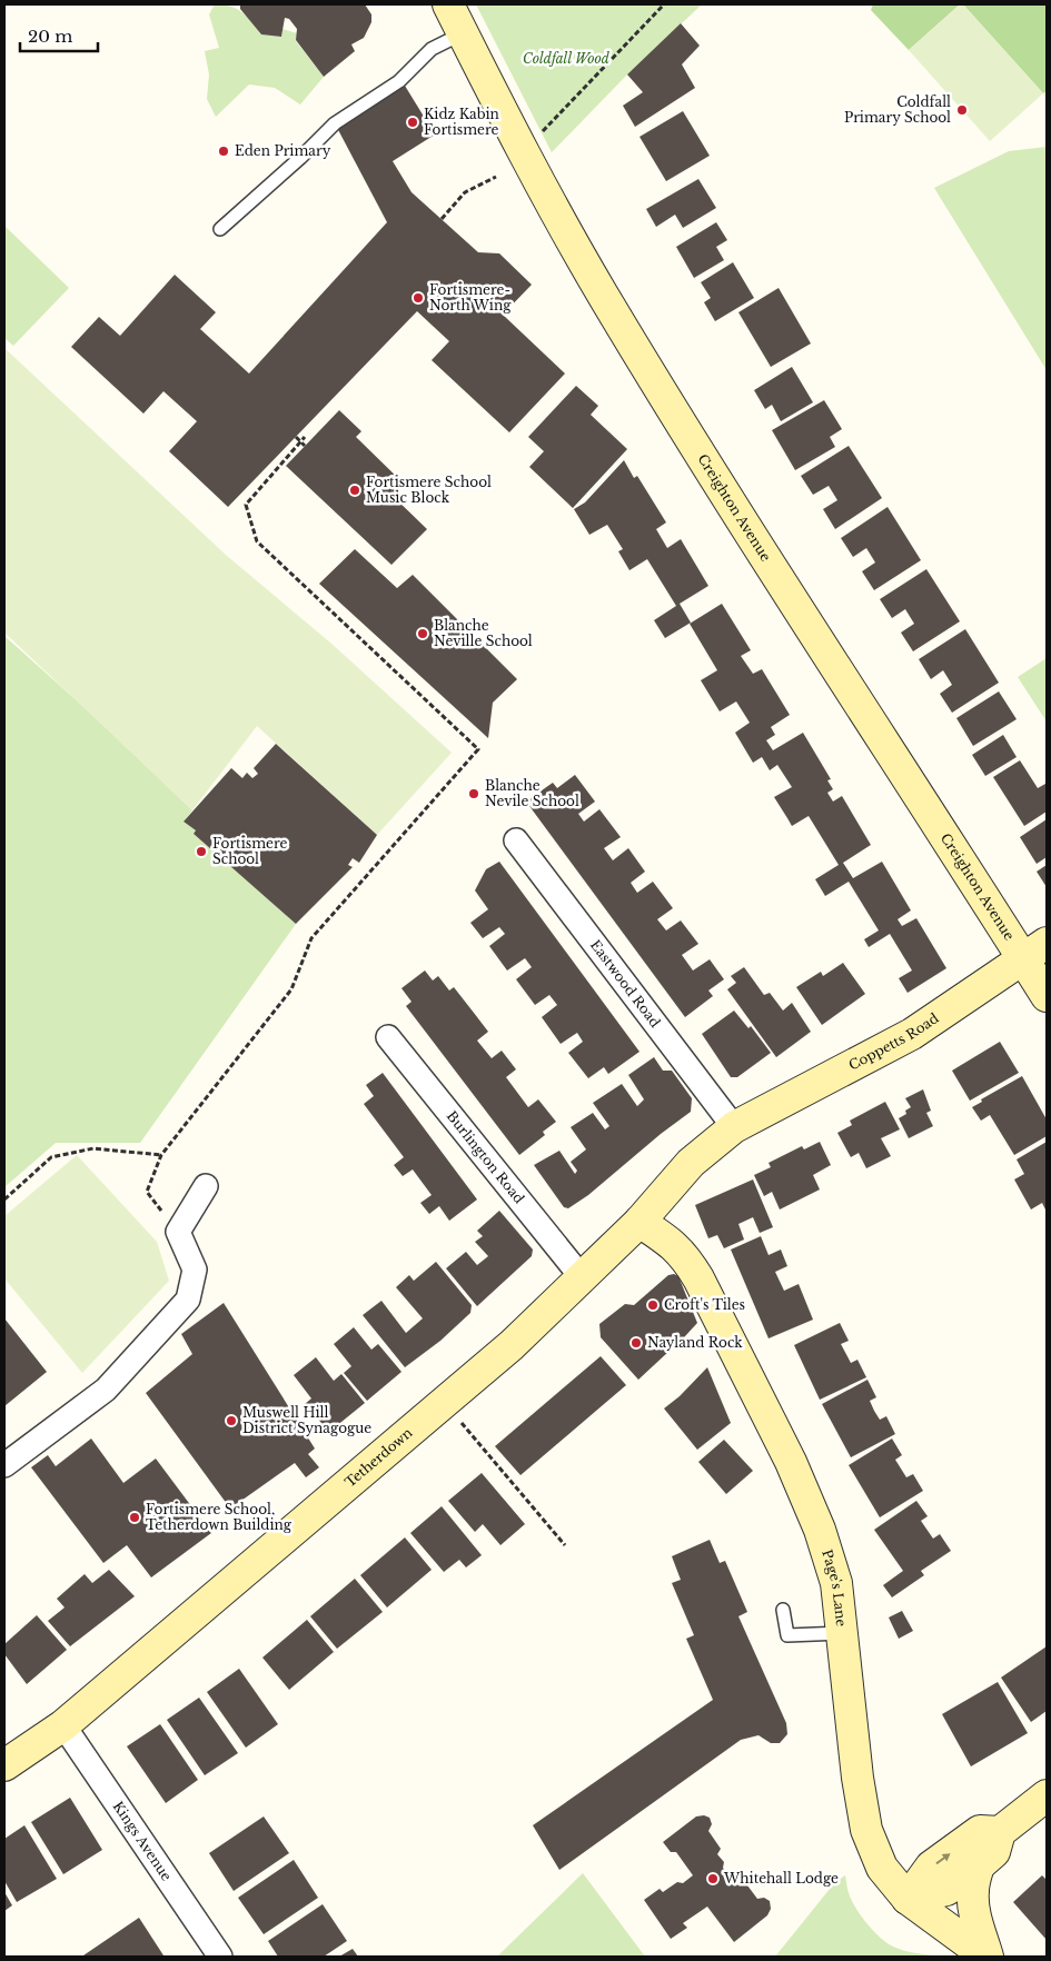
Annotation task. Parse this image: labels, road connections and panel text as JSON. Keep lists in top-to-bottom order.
{
  "streets": {
    "street": [
      "Creighton Avenue",
      "Eastwood Road",
      "Coppetts Road",
      "Burlington Road",
      "Tetherdown",
      "Page's Lane",
      "Kings Avenue"
    ]
  },
  "crossings": [
    ["Creighton Avenue", "Coppetts Road"],
    ["Eastwood Road", "Coppetts Road"],
    ["Eastwood Road", "Tetherdown"],
    ["Coppetts Road", "Tetherdown"],
    ["Burlington Road", "Tetherdown"],
    ["Tetherdown", "Page's Lane"],
    ["Tetherdown", "Kings Avenue"]
  ],
  "parks": ["Coldfall Wood"],
  "places": [
    "Coldfall Primary School",
    "Kidz Kabin Fortismere",
    "Eden Primary",
    "Fortismere- North Wing",
    "Fortismere School Music Block",
    "Blanche Neville School",
    "Blanche Nevile School",
    "Fortismere School",
    "Croft's Tiles",
    "Nayland Rock",
    "Muswell Hill District Synagogue",
    "Fortismere School, Tetherdown Building",
    "Whitehall Lodge"
  ],
  "scale_bar": "20 m"
}
